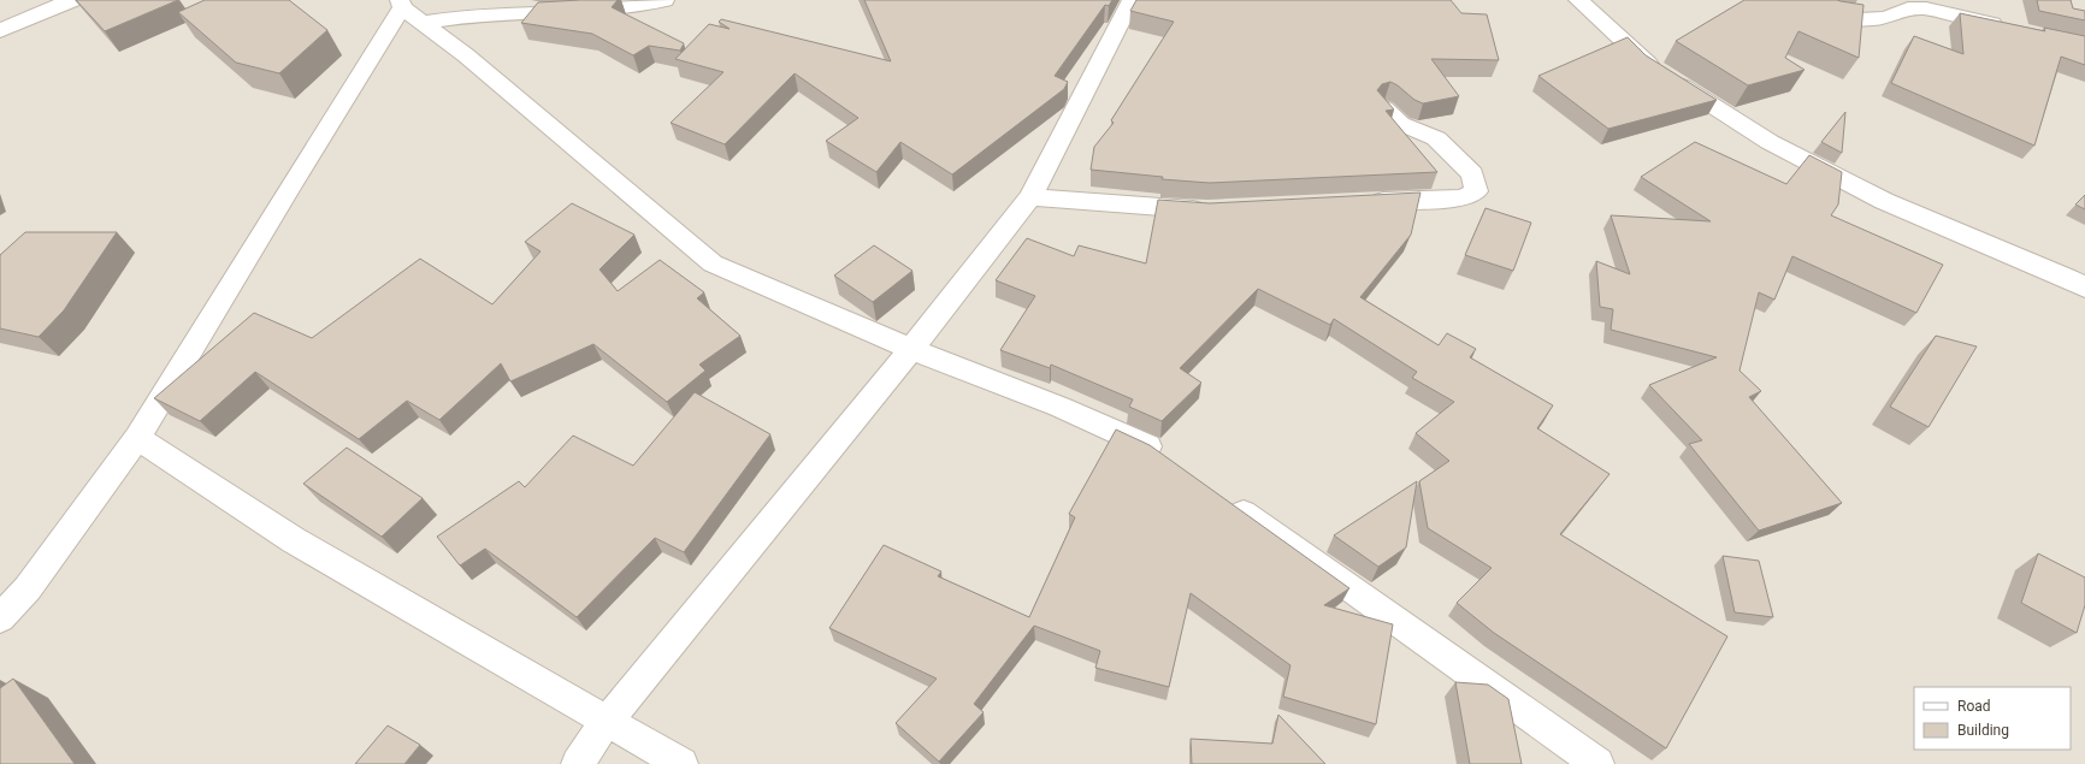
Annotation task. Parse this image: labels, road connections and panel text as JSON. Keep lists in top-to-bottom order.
{
  "legend": ["Road", "Building"]
}
